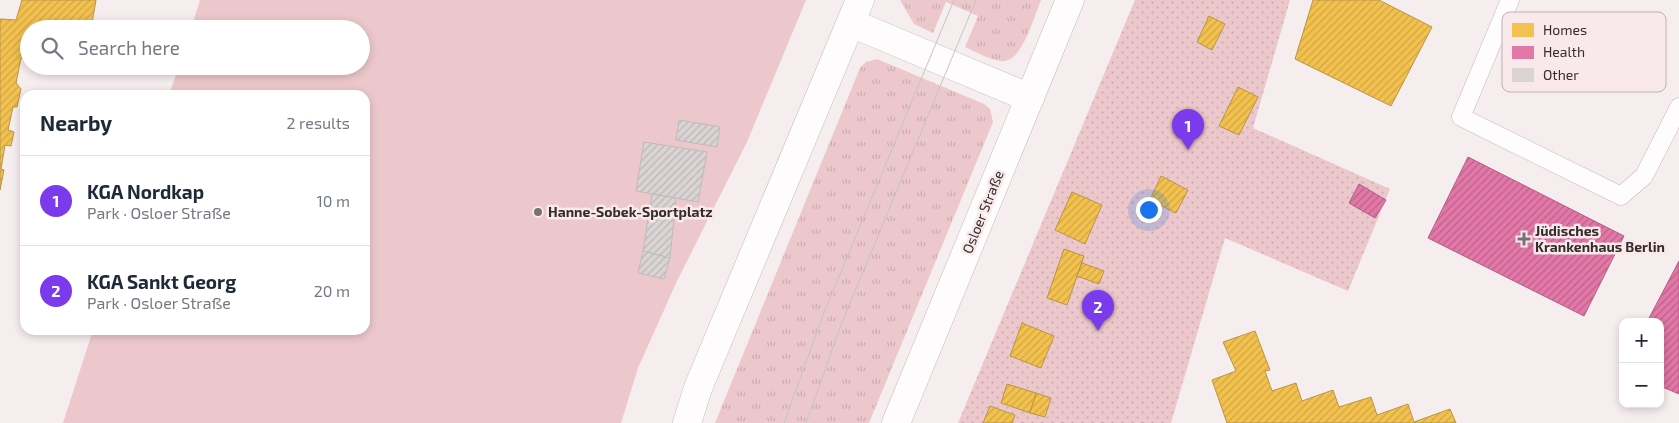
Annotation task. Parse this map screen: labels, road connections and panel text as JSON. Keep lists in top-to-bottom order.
{
  "streets": {
    "main road": ["Osloer Straße"]
  },
  "places": {
    "other": ["Hanne-Sobek-Sportplatz"],
    "health": ["Jüdisches Krankenhaus Berlin"]
  },
  "legend": ["Homes", "Health", "Other"],
  "page": {
    "search": "Search here",
    "heading": ["Nearby", "2 results"],
    "pins": ["1", "2"],
    "list": [
      {
        "mark": "1",
        "name": "KGA Nordkap",
        "note": "Park · Osloer Straße",
        "value": "10 m"
      },
      {
        "mark": "2",
        "name": "KGA Sankt Georg",
        "note": "Park · Osloer Straße",
        "value": "20 m"
      }
    ],
    "map_buttons": ["+", "−"]
  }
}
